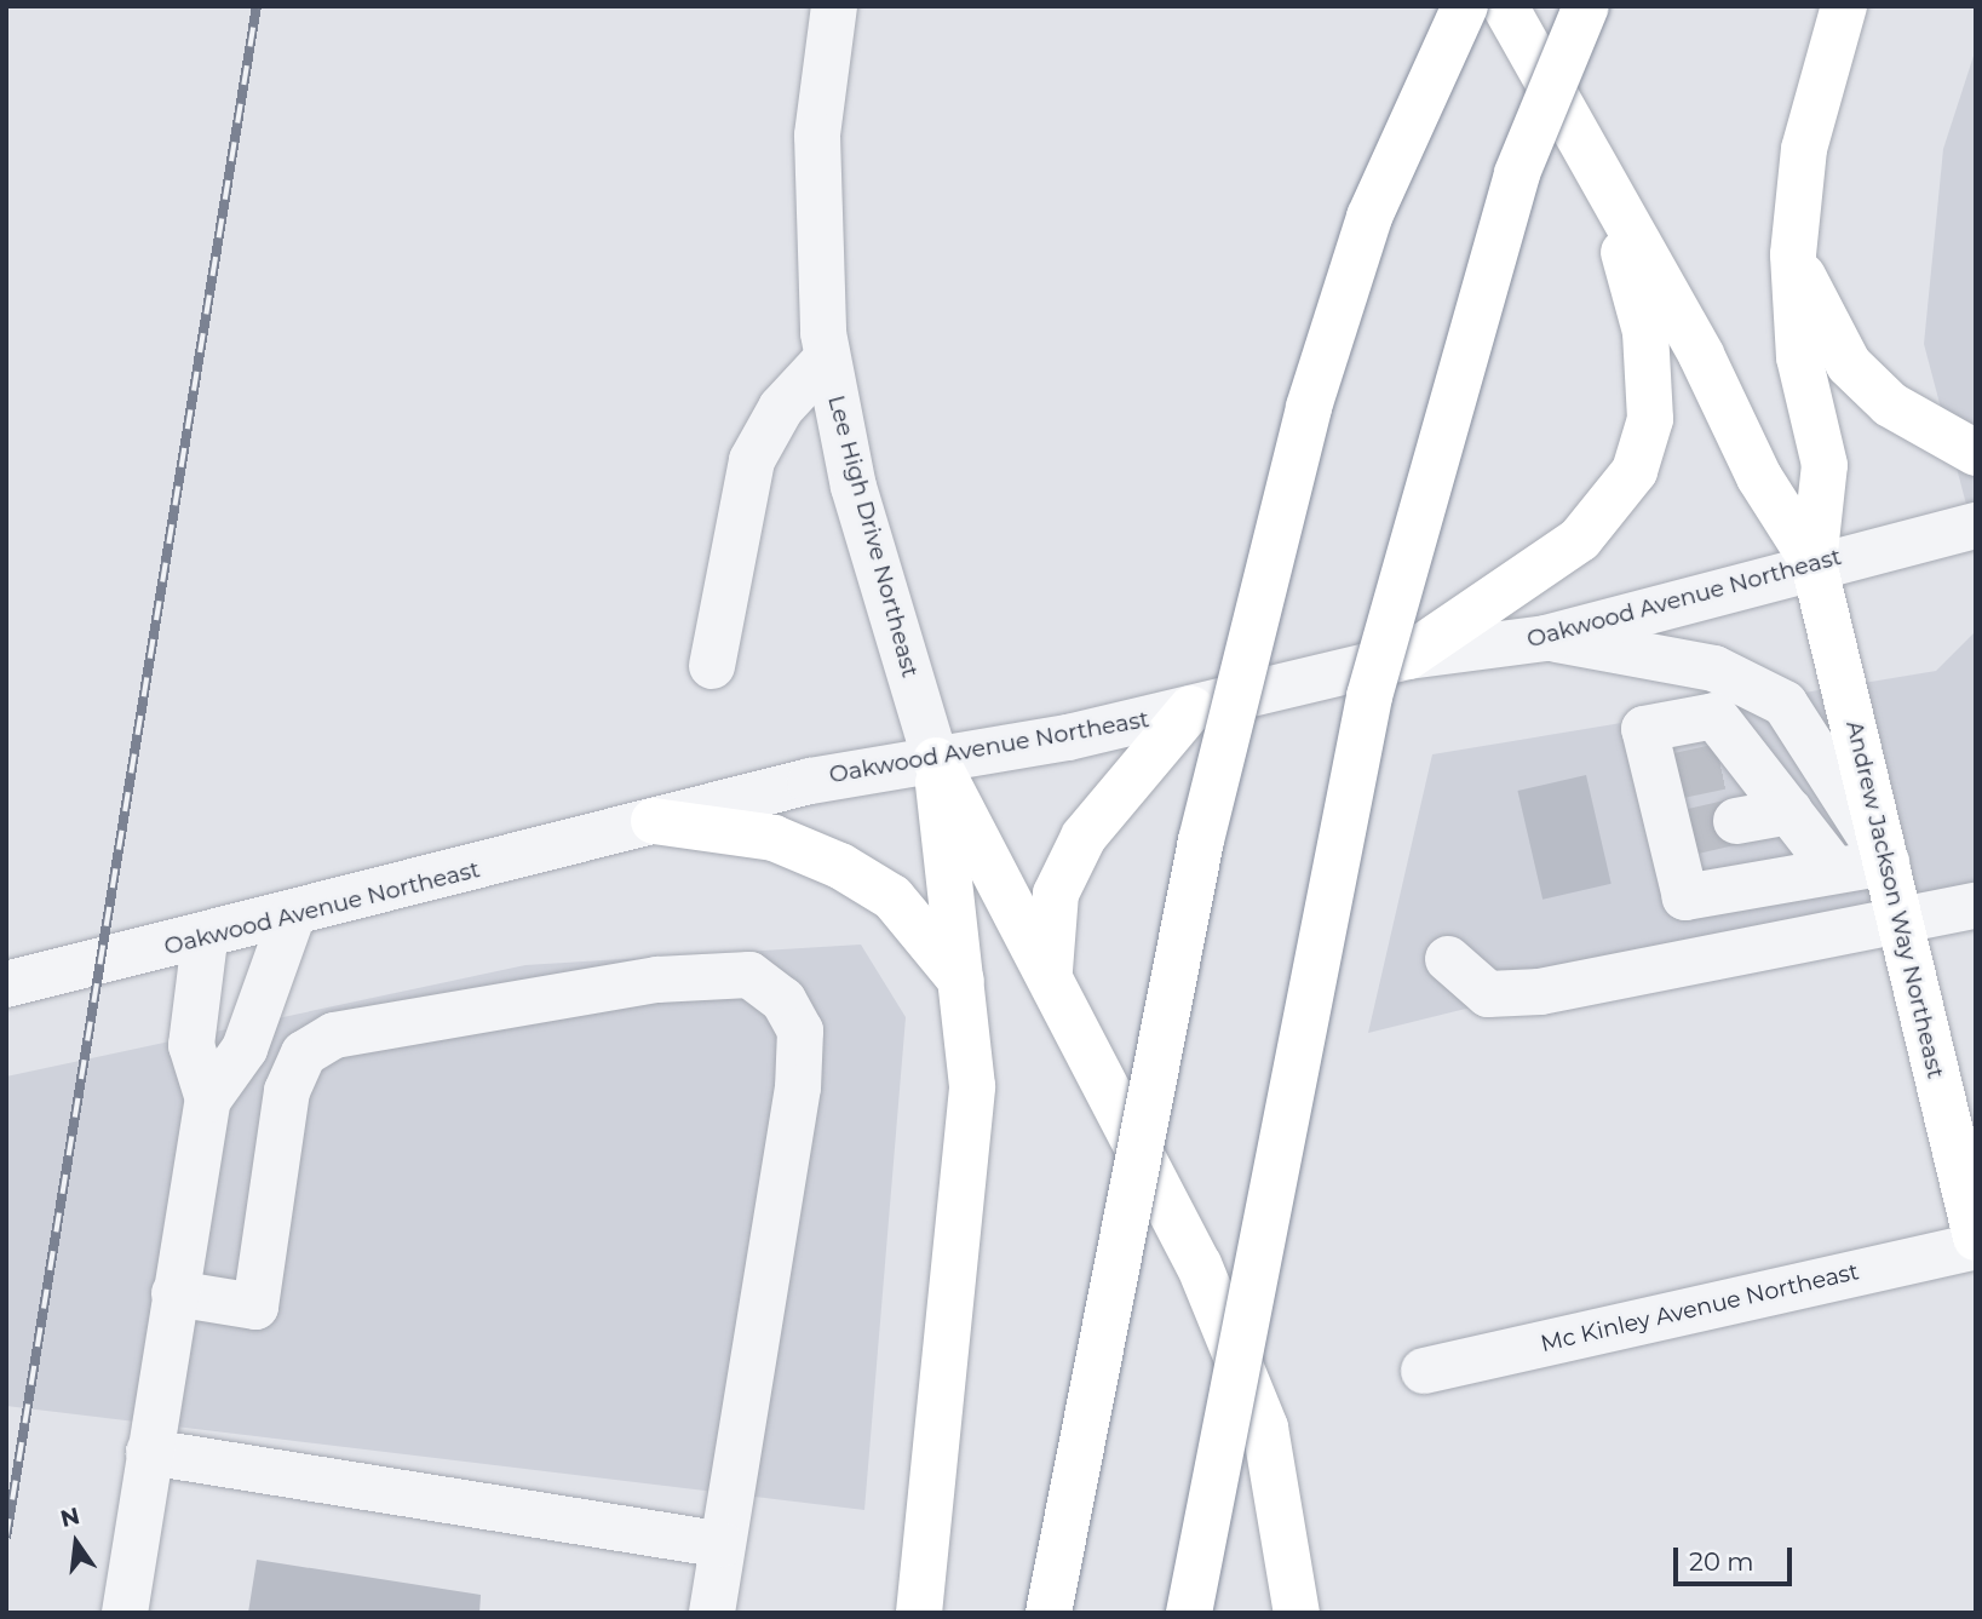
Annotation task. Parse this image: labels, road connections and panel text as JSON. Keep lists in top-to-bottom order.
{
  "streets": {
    "main road": ["Andrew Jackson Way Northeast"],
    "street": ["Lee High Drive Northeast", "Oakwood Avenue Northeast", "Mc Kinley Avenue Northeast"]
  },
  "crossings": [
    ["Lee High Drive Northeast", "Oakwood Avenue Northeast"],
    ["Oakwood Avenue Northeast", "Andrew Jackson Way Northeast"]
  ],
  "scale_bar": "20 m",
  "north": "top"
}
